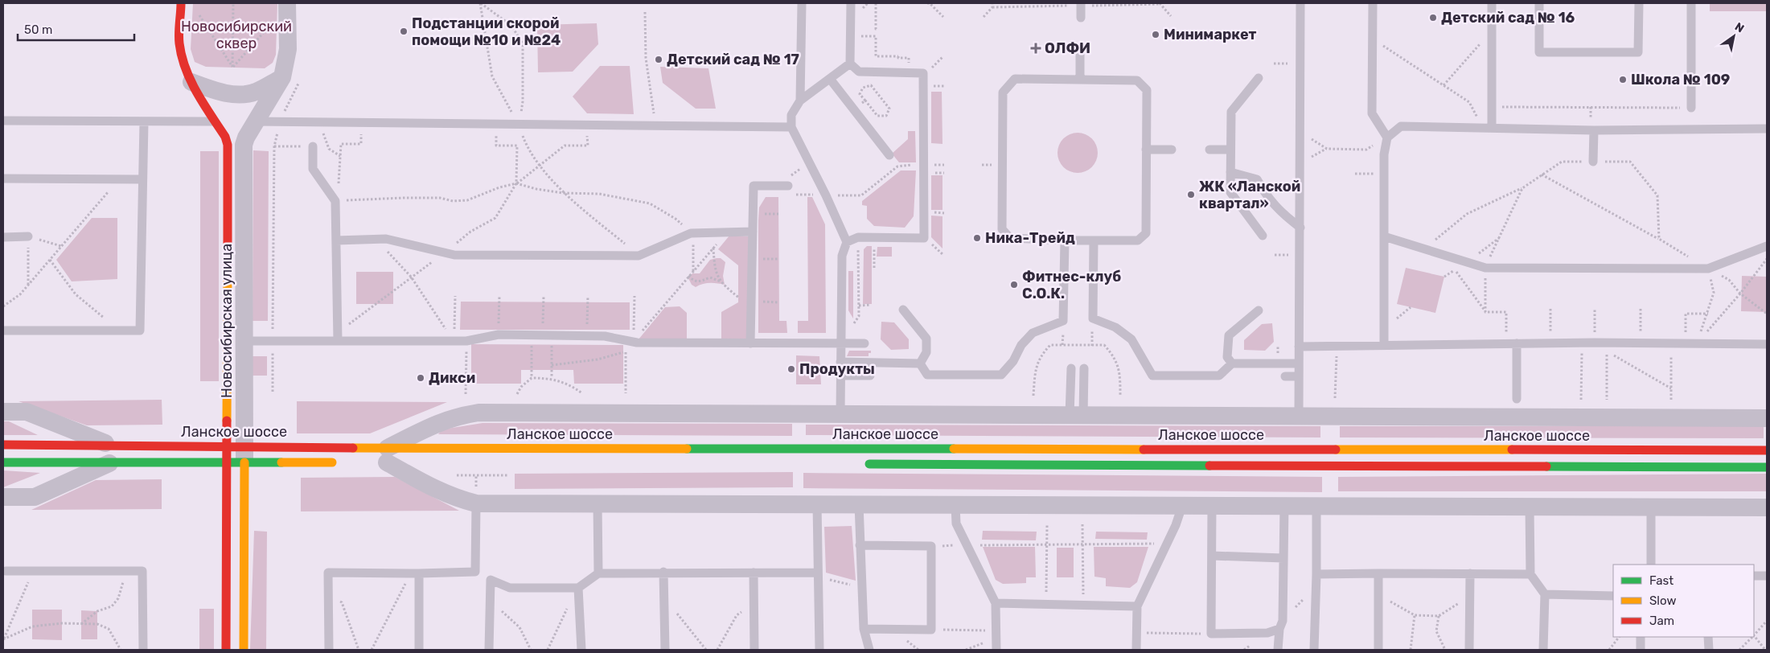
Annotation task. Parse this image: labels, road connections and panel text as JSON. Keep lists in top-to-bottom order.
{
  "streets": {
    "main road": ["Новосибирская улица", "Ланское шоссе"]
  },
  "crossings": [
    ["Новосибирская улица", "Ланское шоссе"]
  ],
  "parks": ["Новосибирский сквер"],
  "places": {
    "other": [
      "Детский сад № 16",
      "Подстанции скорой помощи №10 и №24",
      "Минимаркет",
      "Детский сад № 17",
      "Школа № 109",
      "ЖК «Ланской квартал»",
      "Ника-Трейд",
      "Фитнес-клуб С.О.К.",
      "Продукты",
      "Дикси"
    ],
    "health": ["ОЛФИ"]
  },
  "legend": ["Fast", "Slow", "Jam"],
  "scale_bar": "50 m",
  "north": "top right"
}
